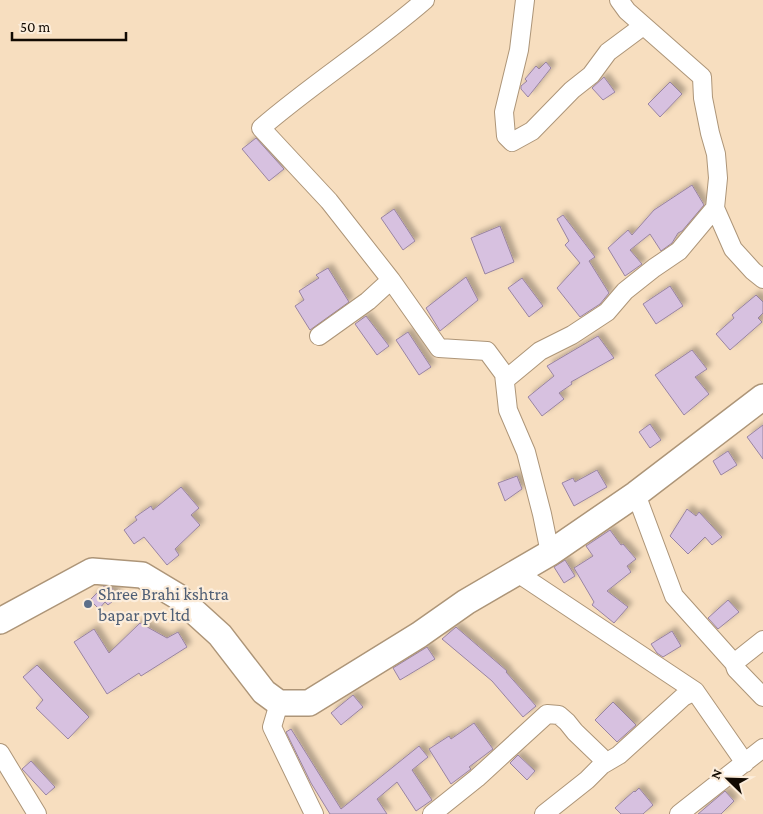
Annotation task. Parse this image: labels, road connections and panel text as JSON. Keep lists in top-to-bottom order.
{
  "places": ["Shree Brahi kshtra bapar pvt ltd"],
  "scale_bar": "50 m",
  "north": "top left"
}
